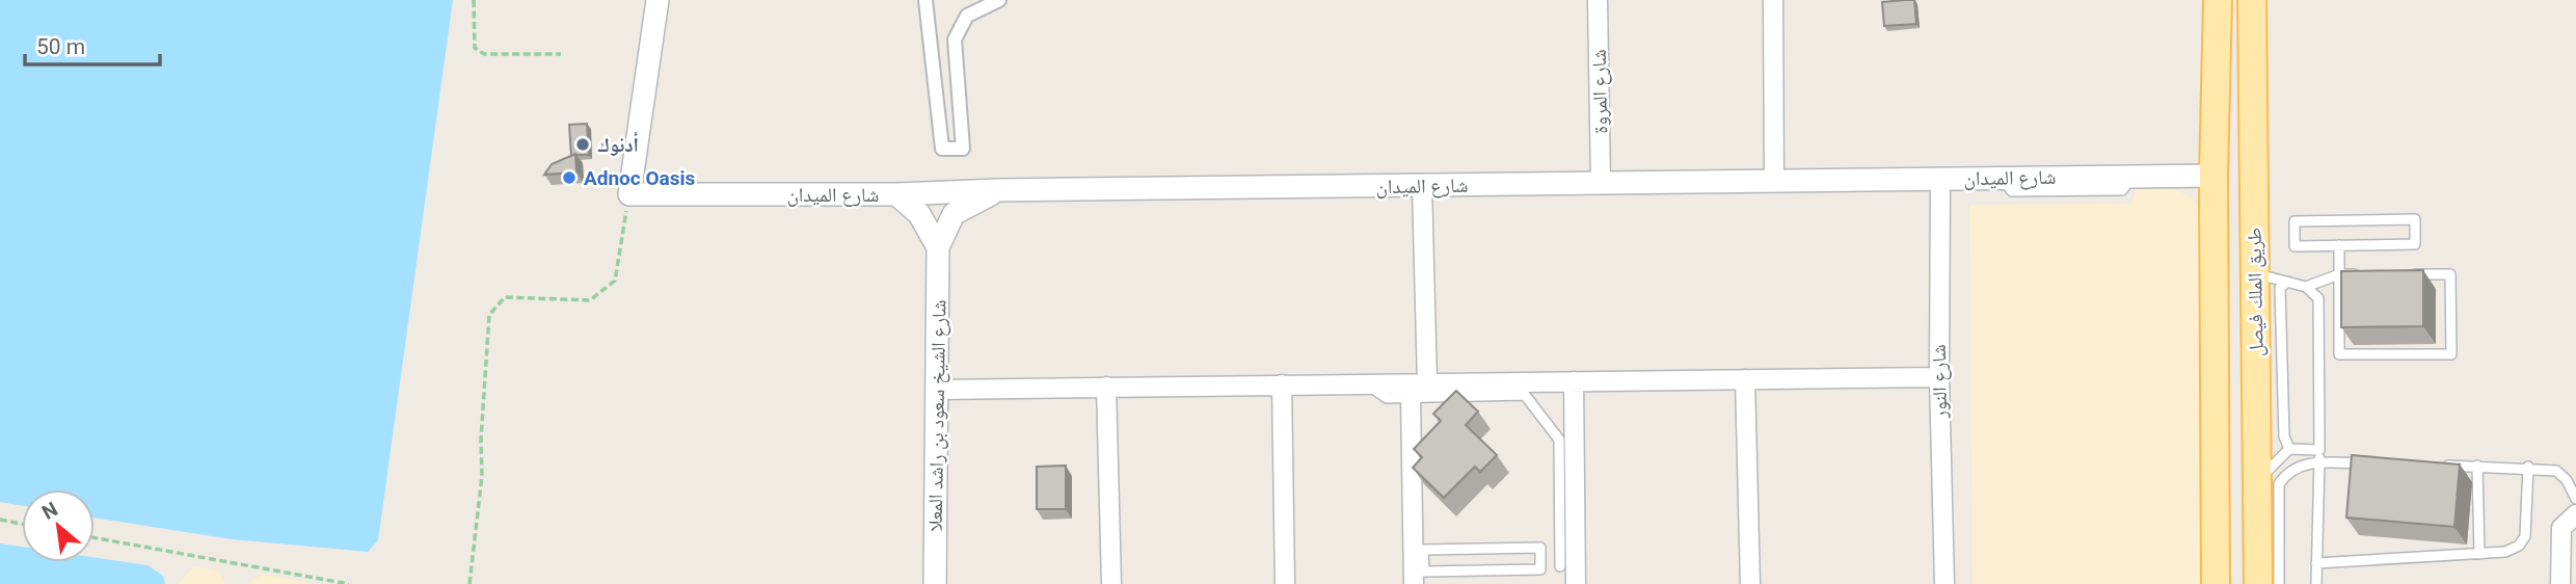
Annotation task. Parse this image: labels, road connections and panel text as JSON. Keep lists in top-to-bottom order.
{
  "streets": {
    "main road": ["طريق الملك فيصل"],
    "street": [
      "شارع المروة",
      "شارع الميدان",
      "شارع النور",
      "شارع الشيخ سعود بن راشد المعلا"
    ]
  },
  "crossings": [
    ["شارع المروة", "شارع الميدان"],
    ["شارع الميدان", "طريق الملك فيصل"],
    ["شارع الميدان", "شارع النور"],
    ["شارع الميدان", "شارع الشيخ سعود بن راشد المعلا"]
  ],
  "places": ["أدنوك", "Adnoc Oasis"],
  "scale_bar": "50 m",
  "north": "top left"
}
